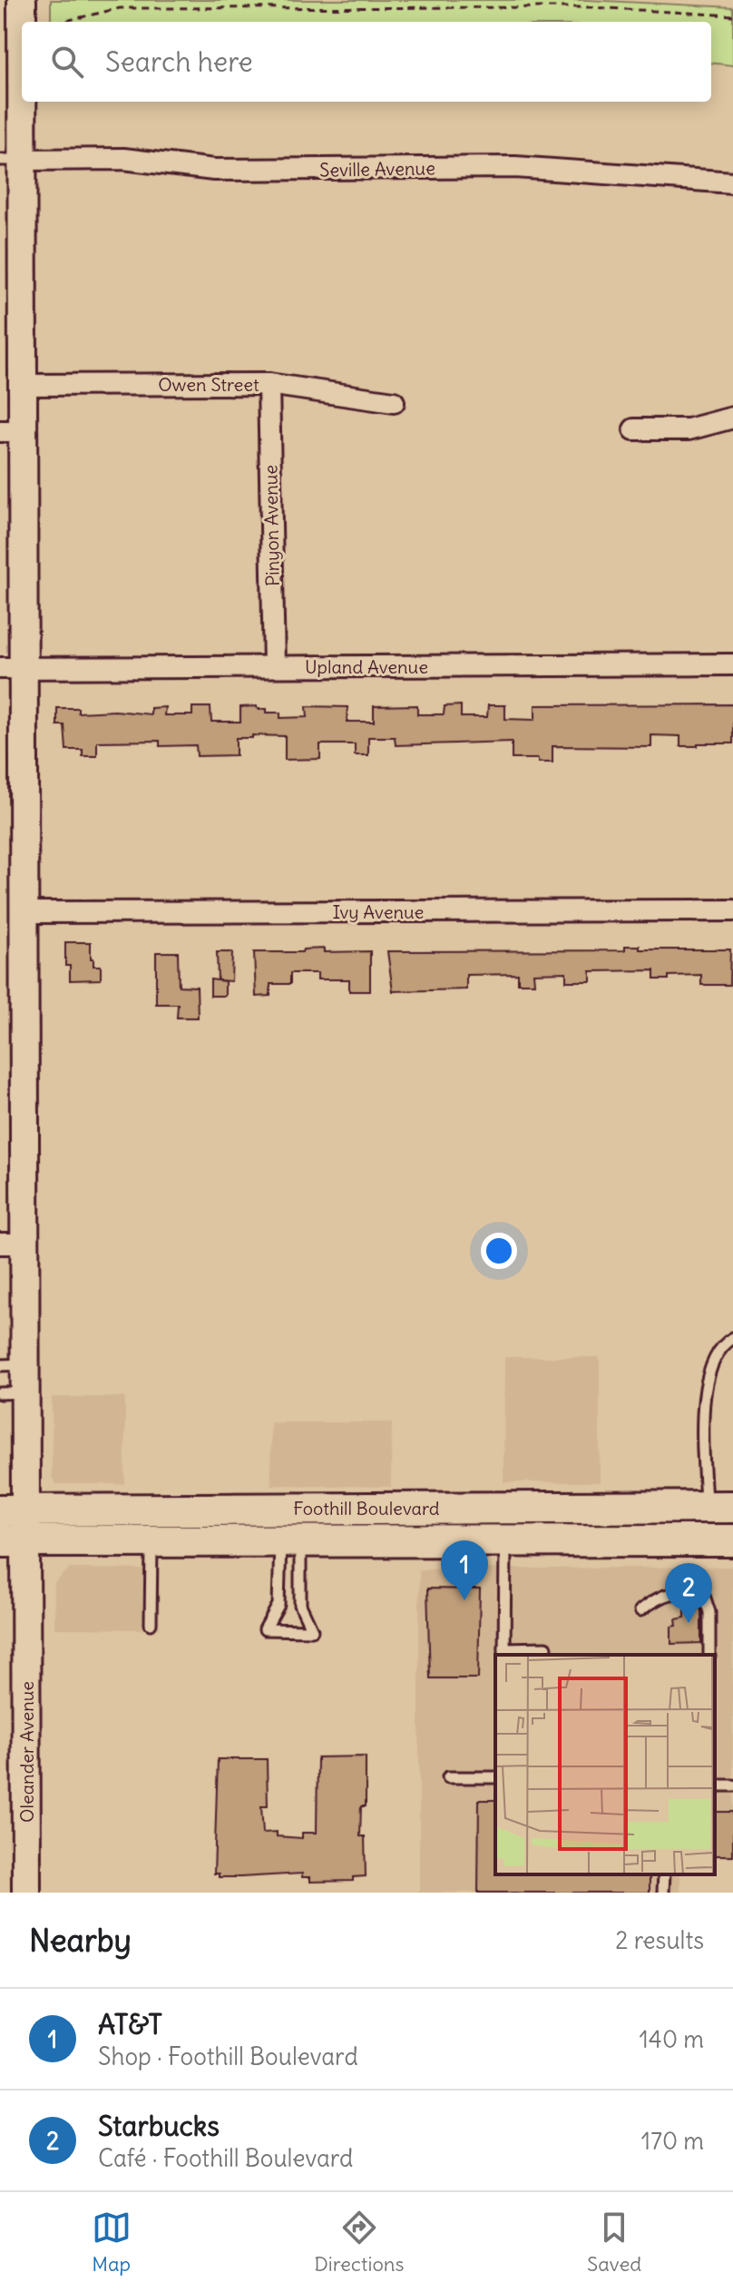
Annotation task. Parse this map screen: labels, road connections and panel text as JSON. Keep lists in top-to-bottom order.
{
  "streets": {
    "main road": ["Foothill Boulevard"],
    "street": [
      "Seville Avenue",
      "Owen Street",
      "Pinyon Avenue",
      "Upland Avenue",
      "Ivy Avenue",
      "Oleander Avenue"
    ]
  },
  "crossings": [
    ["Seville Avenue", "Oleander Avenue"],
    ["Owen Street", "Pinyon Avenue"],
    ["Owen Street", "Oleander Avenue"],
    ["Pinyon Avenue", "Upland Avenue"],
    ["Upland Avenue", "Oleander Avenue"],
    ["Ivy Avenue", "Oleander Avenue"],
    ["Foothill Boulevard", "Oleander Avenue"]
  ],
  "page": {
    "search": "Search here",
    "pins": ["1", "2"],
    "heading": ["Nearby", "2 results"],
    "list": [
      {
        "mark": "1",
        "name": "AT&T",
        "note": "Shop · Foothill Boulevard",
        "value": "140 m"
      },
      {
        "mark": "2",
        "name": "Starbucks",
        "note": "Café · Foothill Boulevard",
        "value": "170 m"
      }
    ],
    "nav": ["Map", "Directions", "Saved"]
  }
}
